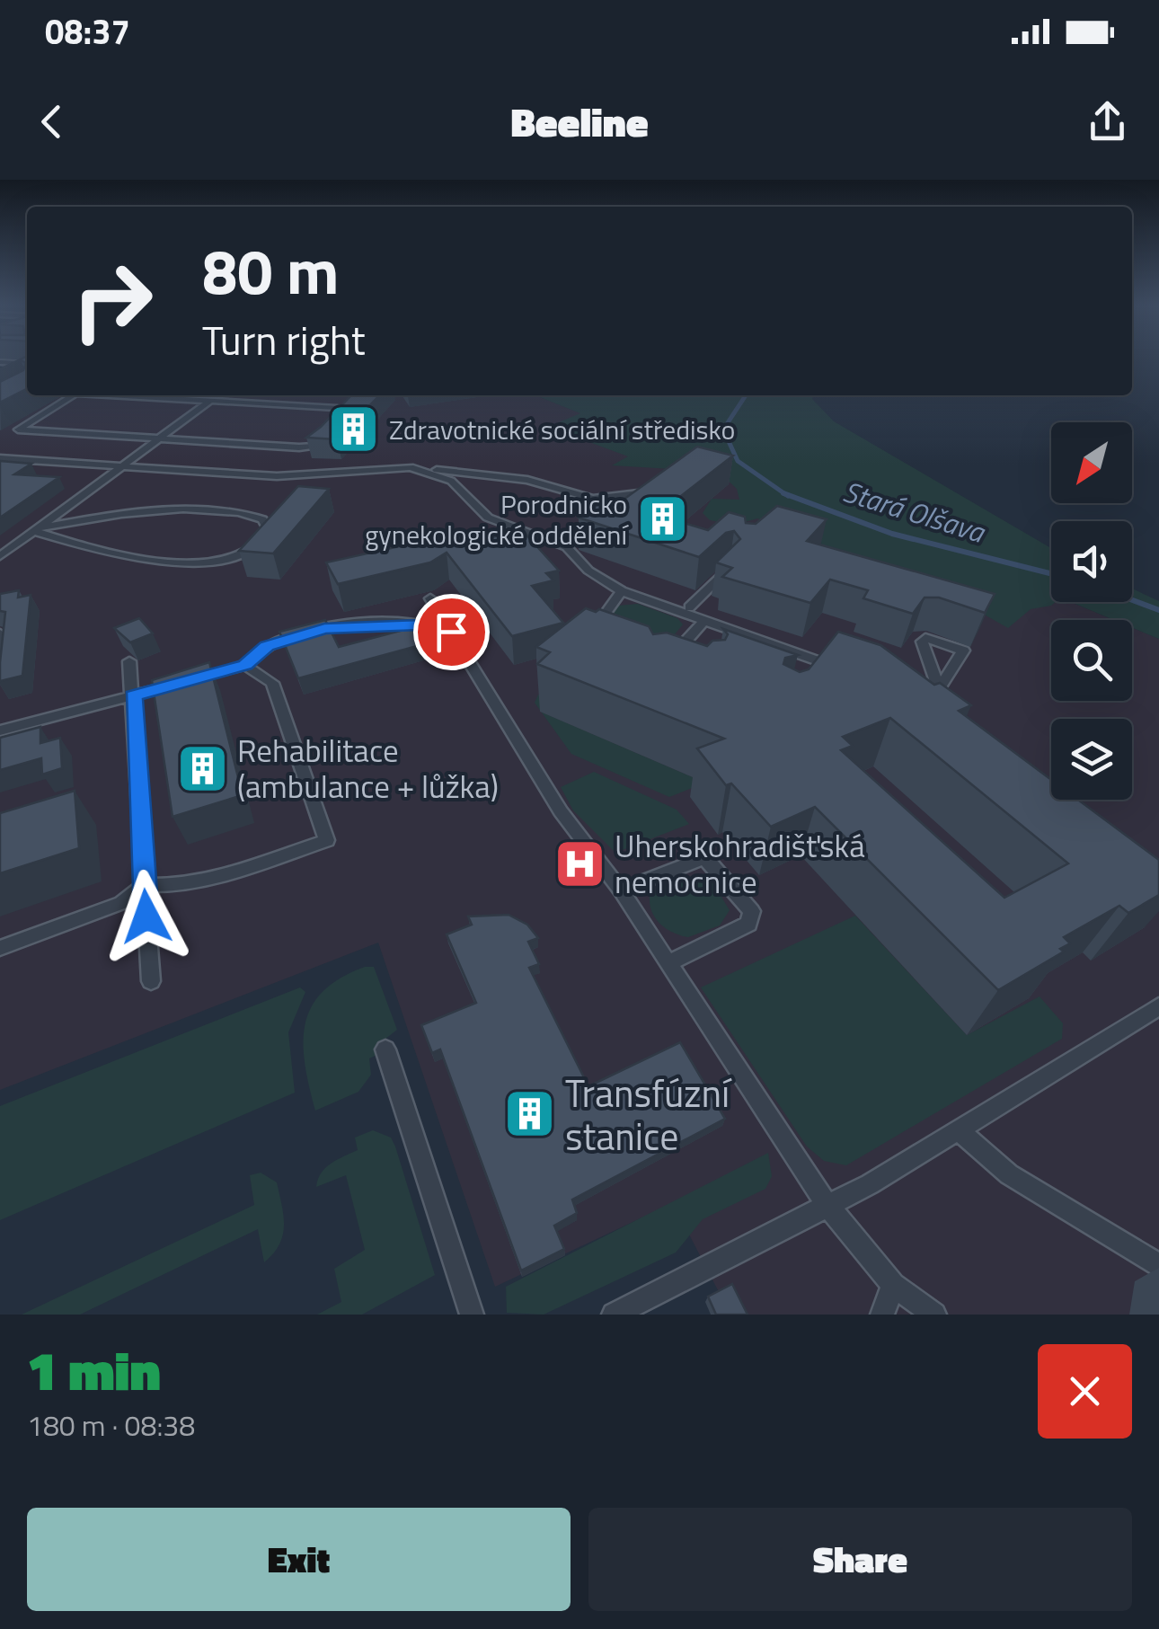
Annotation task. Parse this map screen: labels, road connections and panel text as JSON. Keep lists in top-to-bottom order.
{
  "water": ["Stará Olšava"],
  "places": {
    "building": [
      "Zdravotnické sociální středisko",
      "Porodnicko gynekologické oddělení",
      "Rehabilitace (ambulance + lůžka)",
      "Transfúzní stanice"
    ],
    "hospital": ["Uherskohradišťská nemocnice"]
  },
  "north": "bottom left",
  "page": {
    "status": "08:37",
    "header": "Beeline",
    "turn": ["80 m", "Turn right"],
    "heading": ["1 min", "180 m · 08:38"],
    "buttons": ["Exit", "Share"]
  }
}
